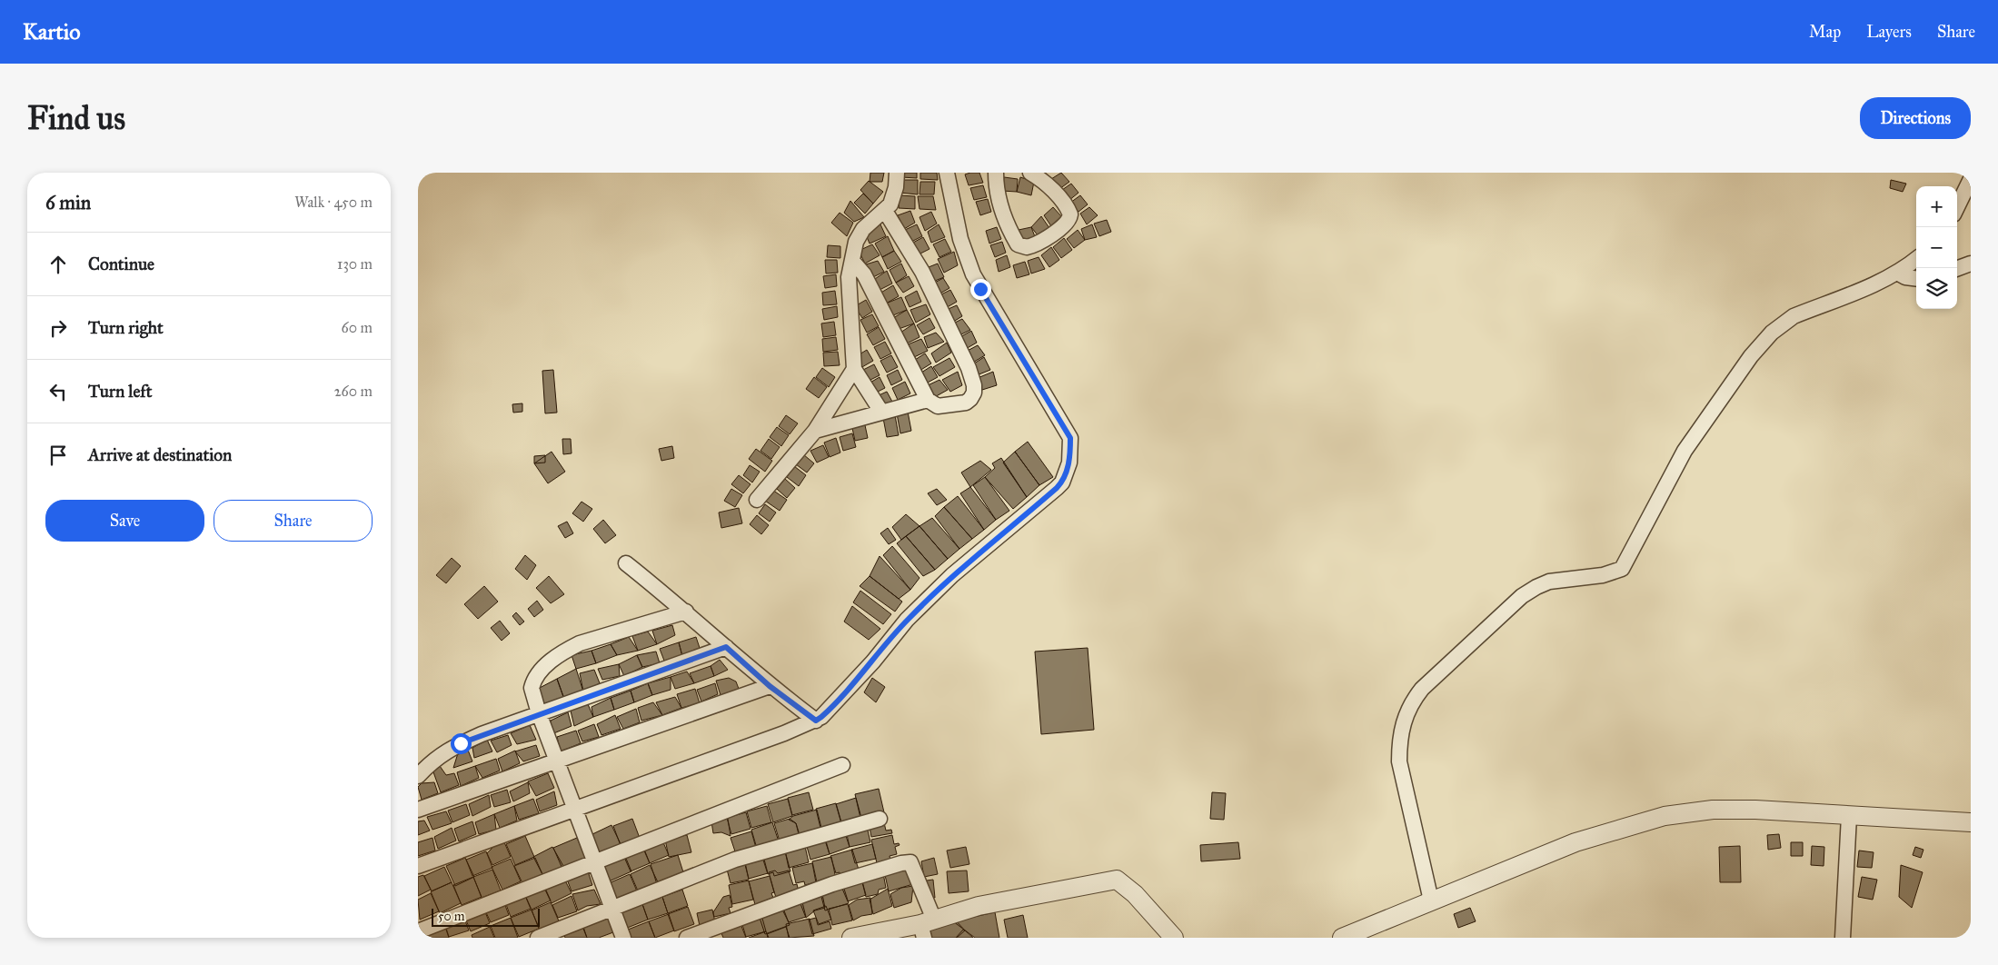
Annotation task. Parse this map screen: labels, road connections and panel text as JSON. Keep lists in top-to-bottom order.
{
  "scale_bar": "50 m",
  "page": {
    "header": "Kartio",
    "nav": ["Map", "Layers", "Share"],
    "buttons": [
      "Directions",
      ["Save", "Share"]
    ],
    "title": "Find us",
    "heading": ["6 min", "Walk · 450 m"],
    "map_buttons": ["+", "−"],
    "list": [
      ["Continue", "130 m"],
      ["Turn right", "60 m"],
      ["Turn left", "260 m"],
      "Arrive at destination"
    ],
    "scale": "50 m"
  }
}
